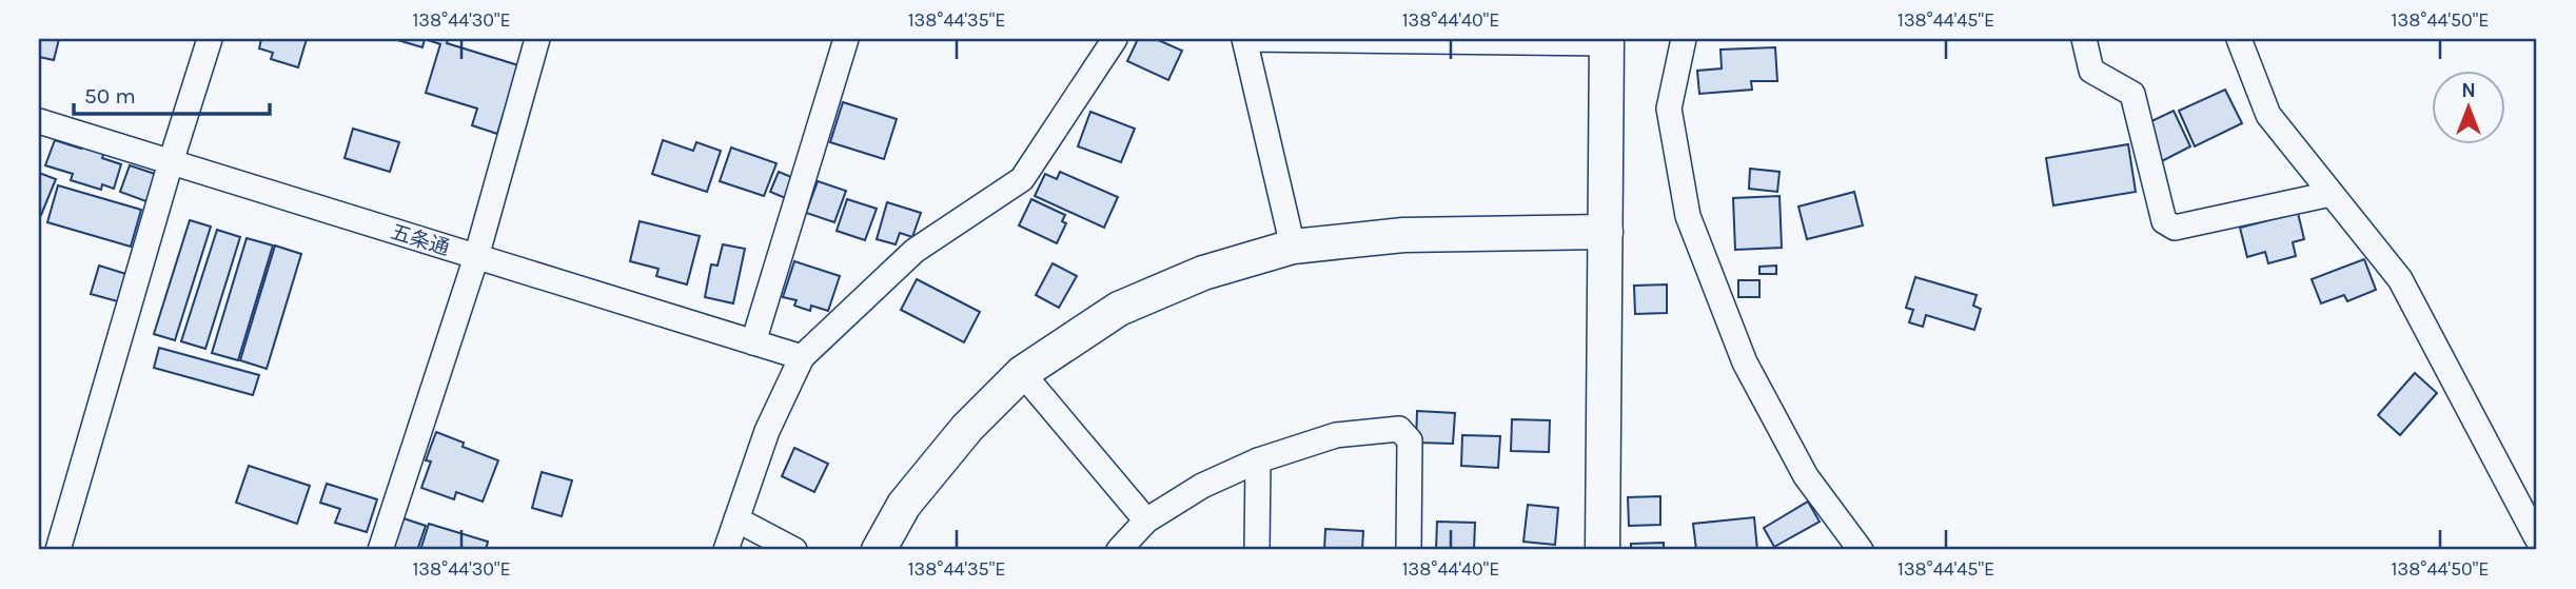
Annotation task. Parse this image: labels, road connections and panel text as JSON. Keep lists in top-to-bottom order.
{
  "streets": {
    "street": ["五条通"]
  },
  "scale_bar": "50 m",
  "north": "top",
  "coordinates": [
    "138°44'30\"E",
    "138°44'35\"E",
    "138°44'40\"E",
    "138°44'45\"E",
    "138°44'50\"E"
  ]
}
